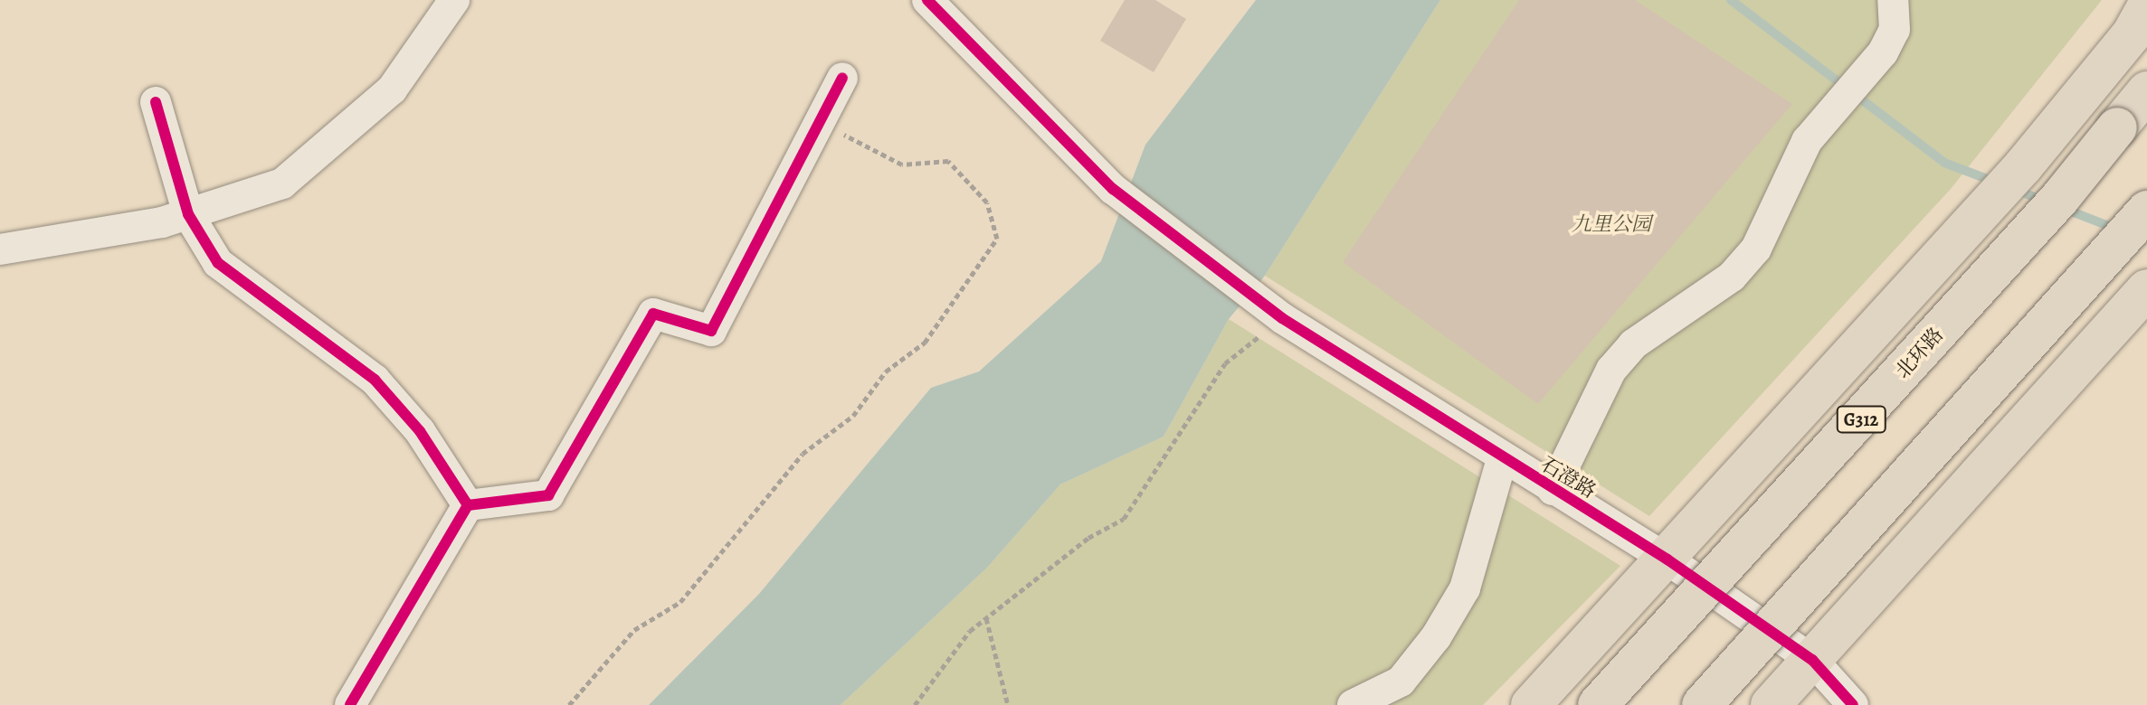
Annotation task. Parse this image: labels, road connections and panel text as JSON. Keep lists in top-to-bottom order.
{
  "streets": {
    "highway": ["北环路", "G312"],
    "street": ["石澄路"]
  },
  "parks": ["九里公园"]
}
